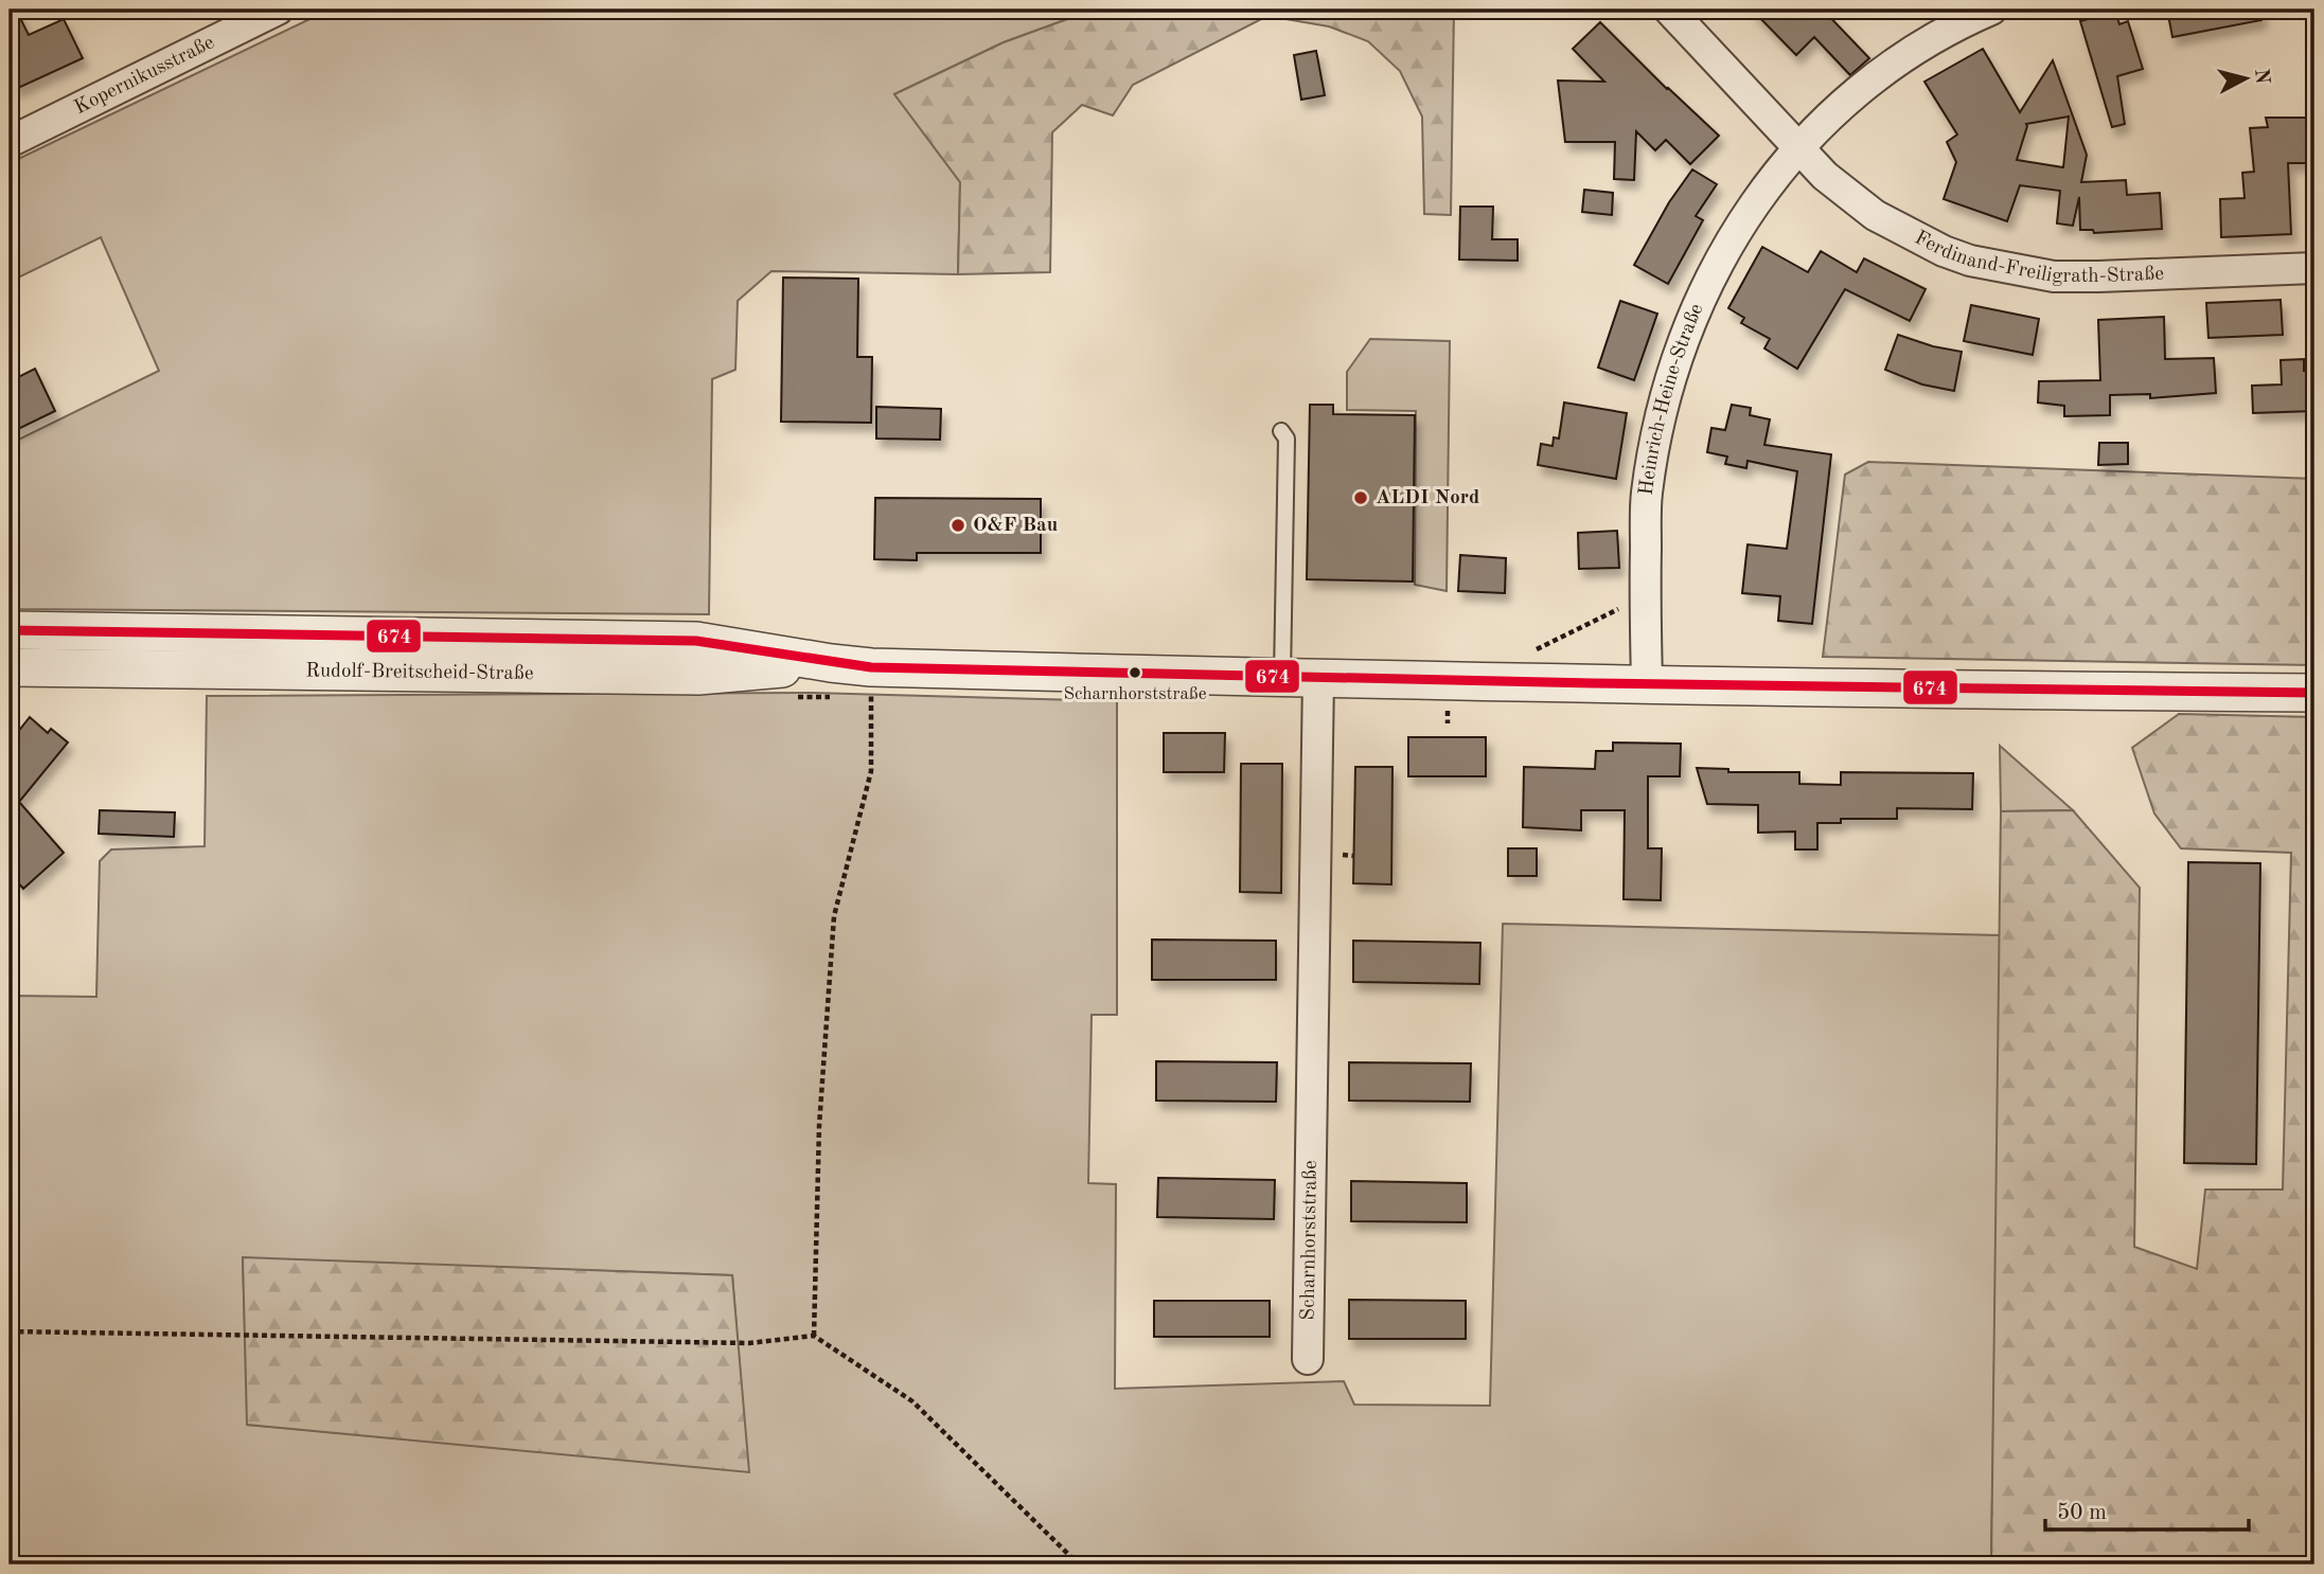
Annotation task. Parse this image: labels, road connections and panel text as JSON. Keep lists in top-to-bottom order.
{
  "streets": {
    "street": [
      "Kopernikusstraße",
      "Ferdinand-Freiligrath-Straße",
      "Heinrich-Heine-Straße",
      "Rudolf-Breitscheid-Straße",
      "Scharnhorststraße"
    ]
  },
  "crossings": [
    ["Ferdinand-Freiligrath-Straße", "Heinrich-Heine-Straße"],
    ["Heinrich-Heine-Straße", "Rudolf-Breitscheid-Straße"],
    ["Rudolf-Breitscheid-Straße", "Scharnhorststraße"]
  ],
  "places": ["ALDI Nord", "O&F Bau", "Scharnhorststraße"],
  "lines": ["transit line 674"],
  "scale_bar": "50 m",
  "north": "right"
}
